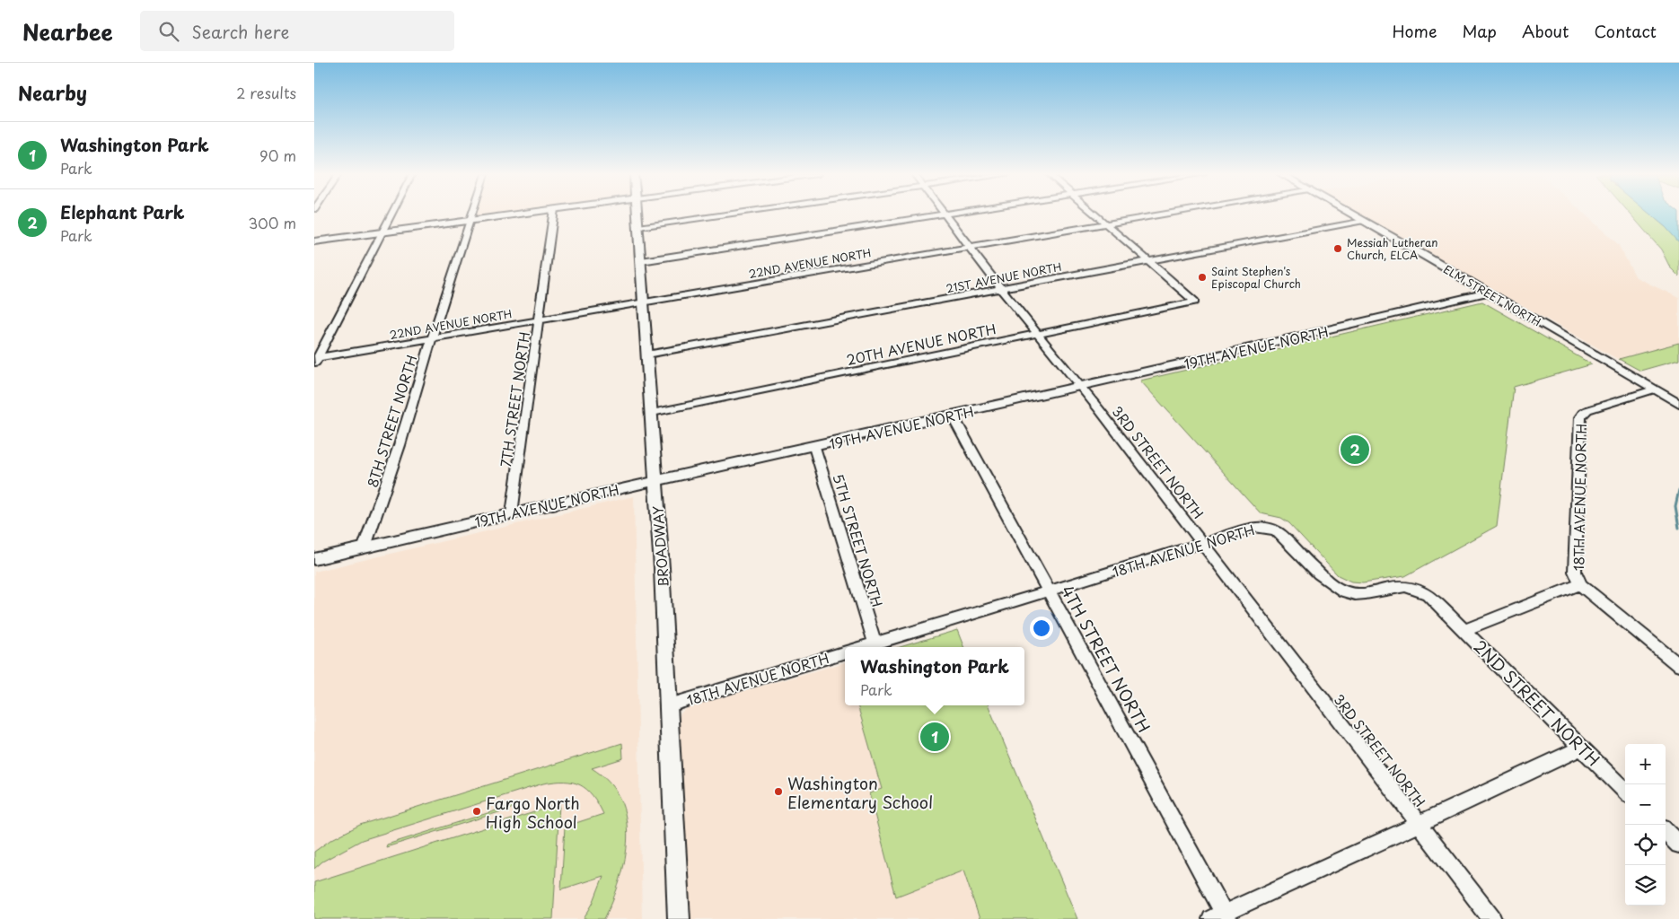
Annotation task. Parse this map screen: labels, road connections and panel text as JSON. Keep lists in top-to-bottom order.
{
  "streets": {
    "street": [
      "22ND AVENUE NORTH",
      "21ST AVENUE NORTH",
      "ELM STREET NORTH",
      "20TH AVENUE NORTH",
      "19TH AVENUE NORTH",
      "7TH STREET NORTH",
      "8TH STREET NORTH",
      "3RD STREET NORTH",
      "18TH AVENUE NORTH",
      "5TH STREET NORTH",
      "BROADWAY",
      "4TH STREET NORTH",
      "2ND STREET NORTH"
    ]
  },
  "crossings": [
    ["22ND AVENUE NORTH", "7TH STREET NORTH"],
    ["22ND AVENUE NORTH", "8TH STREET NORTH"],
    ["22ND AVENUE NORTH", "3RD STREET NORTH"],
    ["22ND AVENUE NORTH", "BROADWAY"],
    ["21ST AVENUE NORTH", "ELM STREET NORTH"],
    ["21ST AVENUE NORTH", "20TH AVENUE NORTH"],
    ["21ST AVENUE NORTH", "3RD STREET NORTH"],
    ["21ST AVENUE NORTH", "BROADWAY"],
    ["ELM STREET NORTH", "19TH AVENUE NORTH"],
    ["ELM STREET NORTH", "18TH AVENUE NORTH"],
    ["20TH AVENUE NORTH", "3RD STREET NORTH"],
    ["20TH AVENUE NORTH", "BROADWAY"],
    ["19TH AVENUE NORTH", "7TH STREET NORTH"],
    ["19TH AVENUE NORTH", "8TH STREET NORTH"],
    ["19TH AVENUE NORTH", "3RD STREET NORTH"],
    ["19TH AVENUE NORTH", "5TH STREET NORTH"],
    ["19TH AVENUE NORTH", "BROADWAY"],
    ["19TH AVENUE NORTH", "4TH STREET NORTH"],
    ["3RD STREET NORTH", "18TH AVENUE NORTH"],
    ["18TH AVENUE NORTH", "5TH STREET NORTH"],
    ["18TH AVENUE NORTH", "BROADWAY"],
    ["18TH AVENUE NORTH", "4TH STREET NORTH"],
    ["18TH AVENUE NORTH", "2ND STREET NORTH"]
  ],
  "places": [
    "Messiah Lutheran Church, ELCA",
    "Saint Stephen's Episcopal Church",
    "Washington Elementary School",
    "Fargo North High School"
  ],
  "page": {
    "header": "Nearbee",
    "search": "Search here",
    "nav": [
      "Home",
      "Map",
      "About",
      "Contact"
    ],
    "heading": ["Nearby", "2 results"],
    "list": [
      {
        "mark": "1",
        "name": "Washington Park",
        "note": "Park",
        "value": "90 m"
      },
      {
        "mark": "2",
        "name": "Elephant Park",
        "note": "Park",
        "value": "300 m"
      }
    ],
    "pins": ["2", "1"],
    "popup": ["Washington Park", "Park"],
    "map_buttons": ["+", "−"]
  }
}
